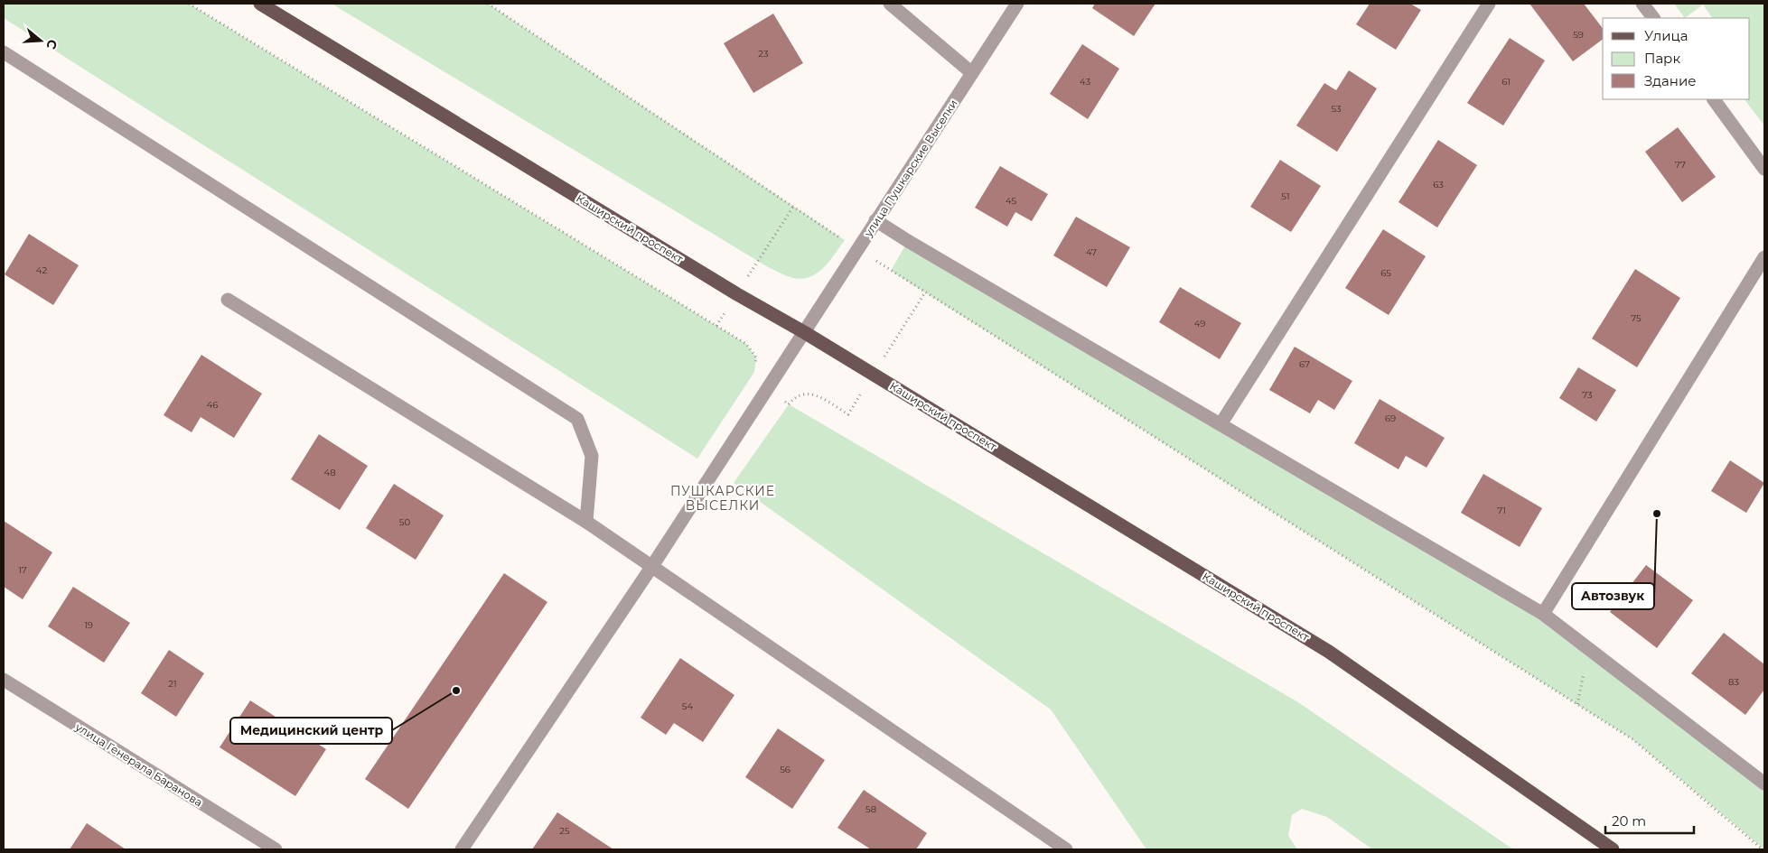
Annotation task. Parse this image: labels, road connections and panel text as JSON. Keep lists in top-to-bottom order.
{
  "streets": {
    "main road": ["Каширский проспект"],
    "street": ["улица Пушкарские Выселки", "улица Генерала Баранова"]
  },
  "crossings": [
    ["улица Пушкарские Выселки", "Каширский проспект"]
  ],
  "districts": ["ПУШКАРСКИЕ ВЫСЕЛКИ"],
  "places": ["Автозвук", "Медицинский центр"],
  "house_numbers": [
    "59",
    "23",
    "43",
    "61",
    "53",
    "77",
    "63",
    "51",
    "45",
    "47",
    "42",
    "65",
    "75",
    "49",
    "67",
    "73",
    "46",
    "69",
    "48",
    "71",
    "50",
    "17",
    "19",
    "83",
    "21",
    "54",
    "56",
    "58",
    "25"
  ],
  "legend": ["Улица", "Парк", "Здание"],
  "scale_bar": "20 m",
  "north": "right"
}
